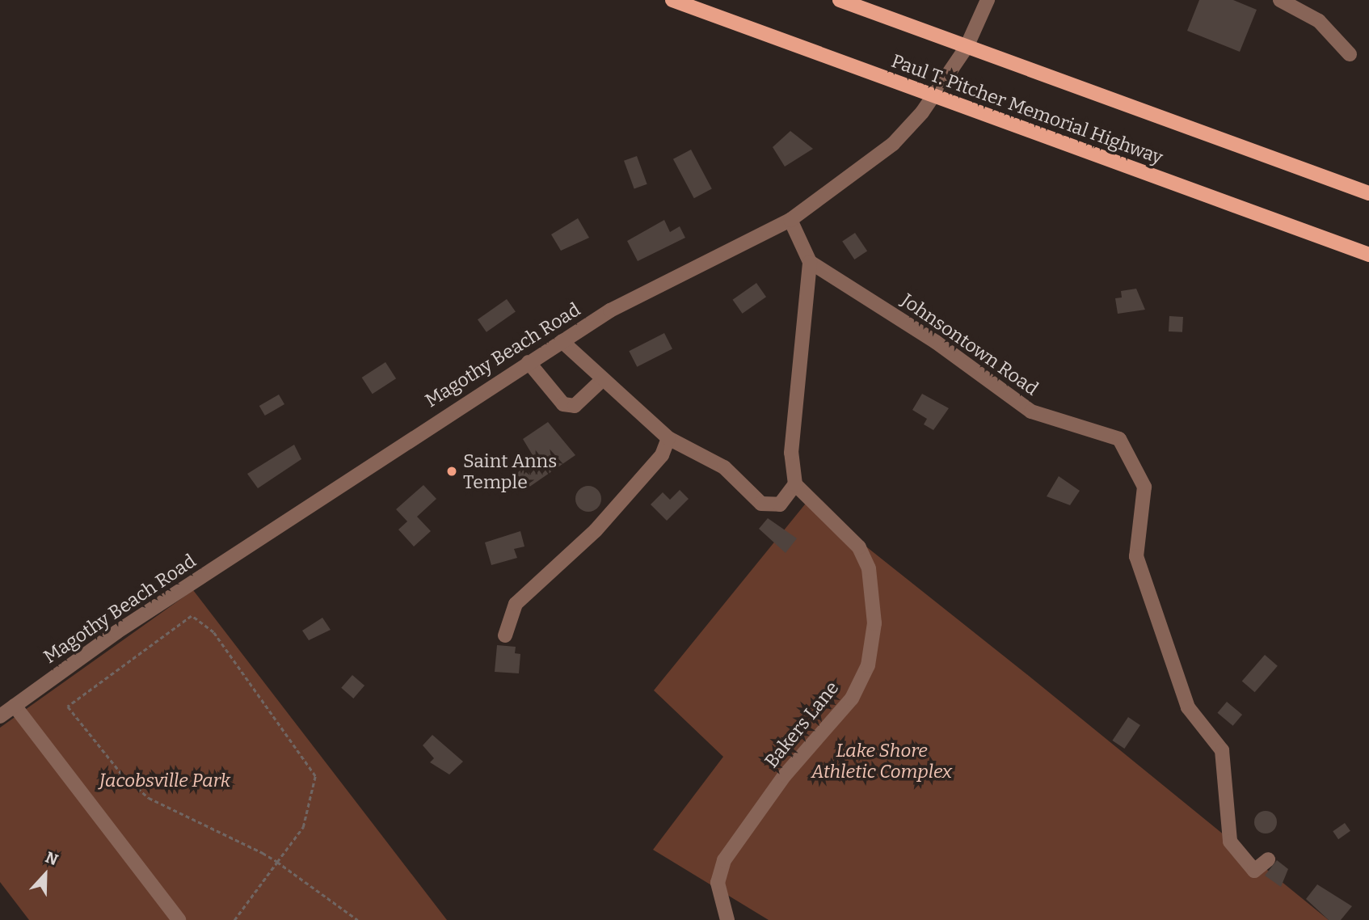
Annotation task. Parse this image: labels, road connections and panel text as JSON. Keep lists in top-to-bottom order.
{
  "streets": {
    "main road": ["Paul T. Pitcher Memorial Highway"],
    "street": ["Johnsontown Road", "Magothy Beach Road", "Bakers Lane"]
  },
  "crossings": [
    ["Paul T. Pitcher Memorial Highway", "Magothy Beach Road"]
  ],
  "parks": ["Lake Shore Athletic Complex", "Jacobsville Park"],
  "places": ["Saint Anns Temple"],
  "north": "top"
}
